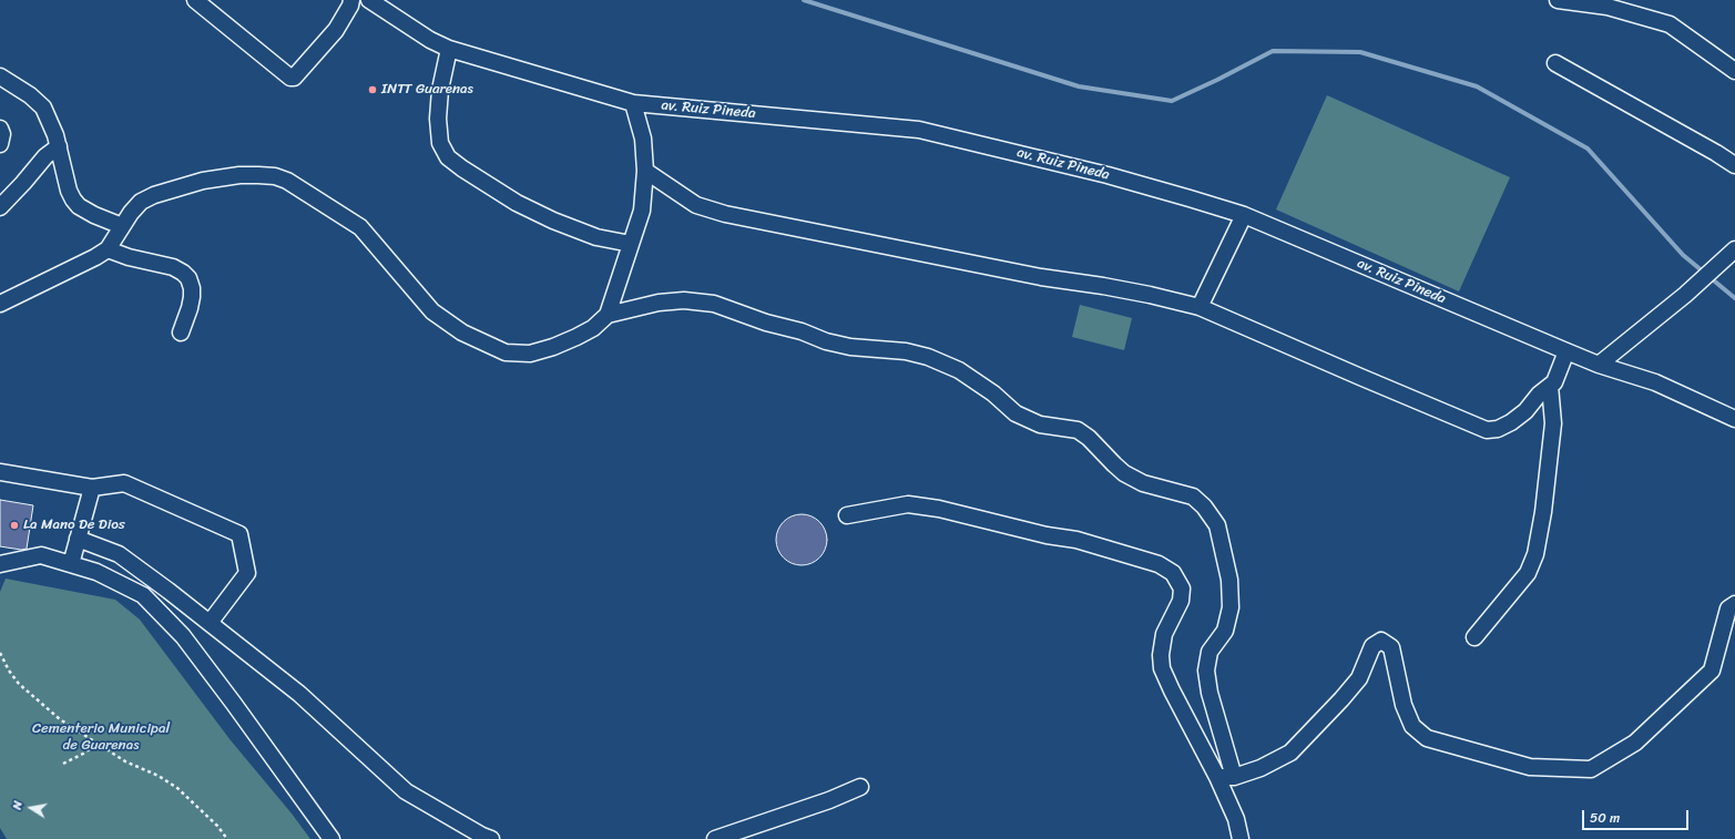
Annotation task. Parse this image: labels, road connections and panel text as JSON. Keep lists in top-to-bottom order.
{
  "streets": {
    "street": ["av. Ruiz Pineda"]
  },
  "parks": ["Cementerio Municipal de Guarenas"],
  "places": ["INTT Guarenas", "La Mano De Dios"],
  "scale_bar": "50 m",
  "north": "left"
}
